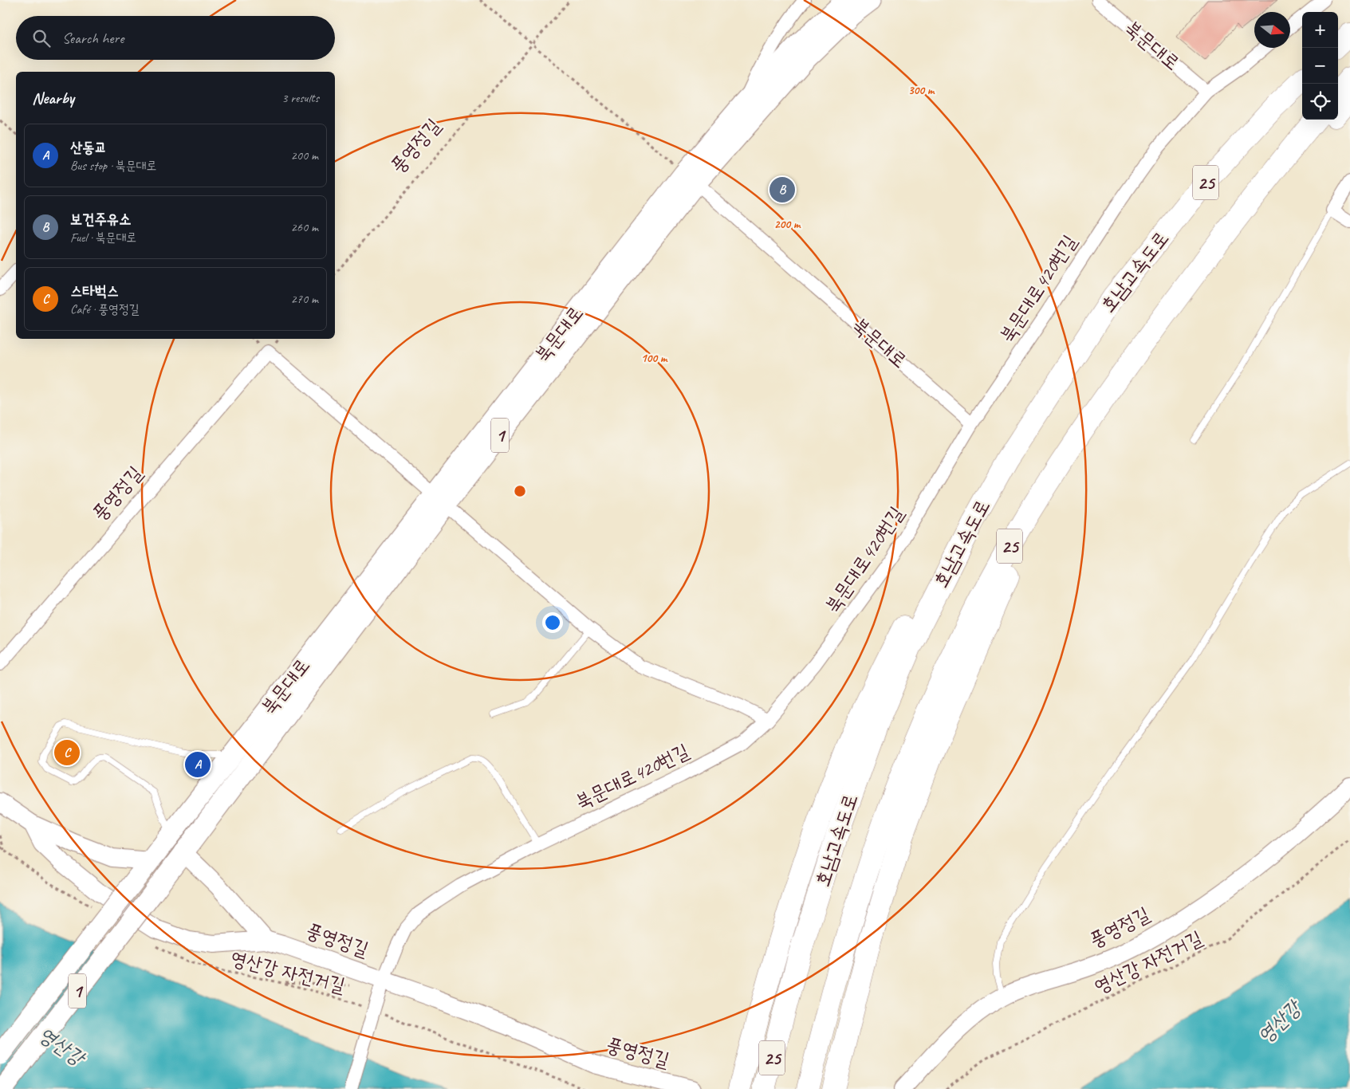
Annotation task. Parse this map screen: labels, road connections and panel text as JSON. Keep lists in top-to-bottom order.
{
  "streets": {
    "highway": ["25", "호남고속도로"],
    "main road": ["북문대로", "1"],
    "street": ["풍영정길", "북문대로420번길"],
    "path": ["영산강 자전거길"]
  },
  "crossings": [
    ["북문대로", "풍영정길"],
    ["북문대로", "북문대로420번길"],
    ["풍영정길", "북문대로420번길"],
    ["북문대로420번길", "영산강 자전거길"]
  ],
  "water": ["영산강"],
  "north": "right",
  "page": {
    "map_buttons": ["+", "−"],
    "search": "Search here",
    "heading": ["Nearby", "3 results"],
    "list": [
      {
        "mark": "A",
        "name": "산동교",
        "note": "Bus stop · 북문대로",
        "value": "200 m"
      },
      {
        "mark": "B",
        "name": "보건주유소",
        "note": "Fuel · 북문대로",
        "value": "260 m"
      },
      {
        "mark": "C",
        "name": "스타벅스",
        "note": "Café · 풍영정길",
        "value": "270 m"
      }
    ],
    "pins": ["B", "C", "A"]
  },
  "rings": ["300 m", "200 m", "100 m"]
}
